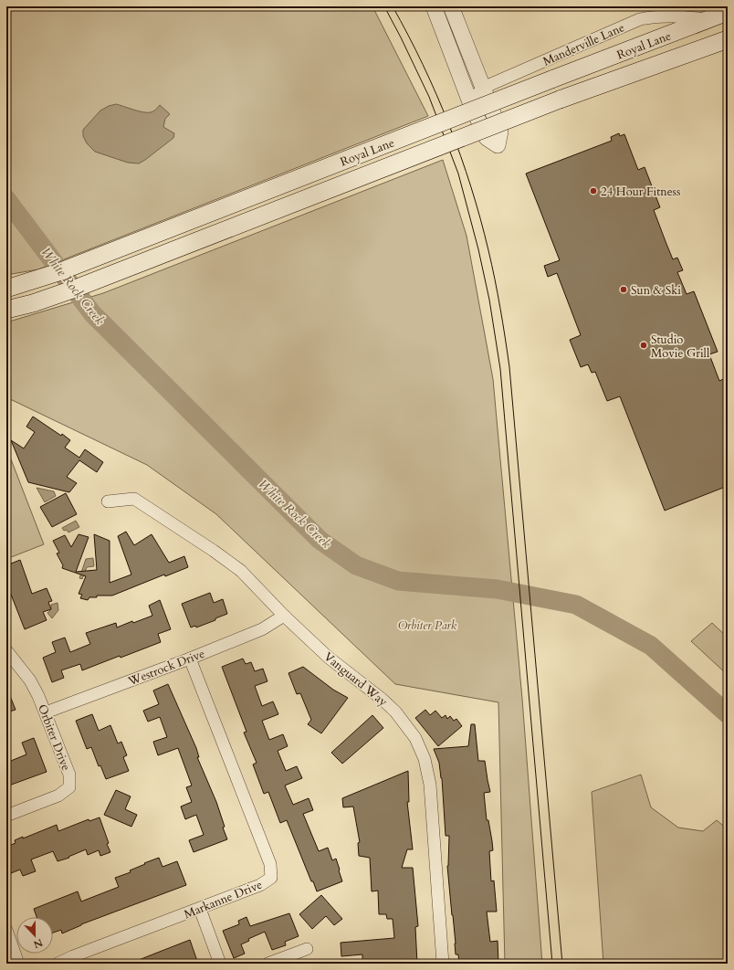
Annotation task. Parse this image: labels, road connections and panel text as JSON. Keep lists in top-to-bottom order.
{
  "streets": {
    "main road": ["Royal Lane"],
    "street": [
      "Manderville Lane",
      "Westrock Drive",
      "Vanguard Way",
      "Orbiter Drive",
      "Markanne Drive"
    ]
  },
  "crossings": [
    ["Manderville Lane", "Royal Lane"],
    ["Westrock Drive", "Vanguard Way"],
    ["Westrock Drive", "Orbiter Drive"],
    ["Westrock Drive", "Markanne Drive"]
  ],
  "water": ["White Rock Creek"],
  "parks": ["Orbiter Park"],
  "places": ["24 Hour Fitness", "Sun & Ski", "Studio Movie Grill"],
  "north": "bottom"
}
